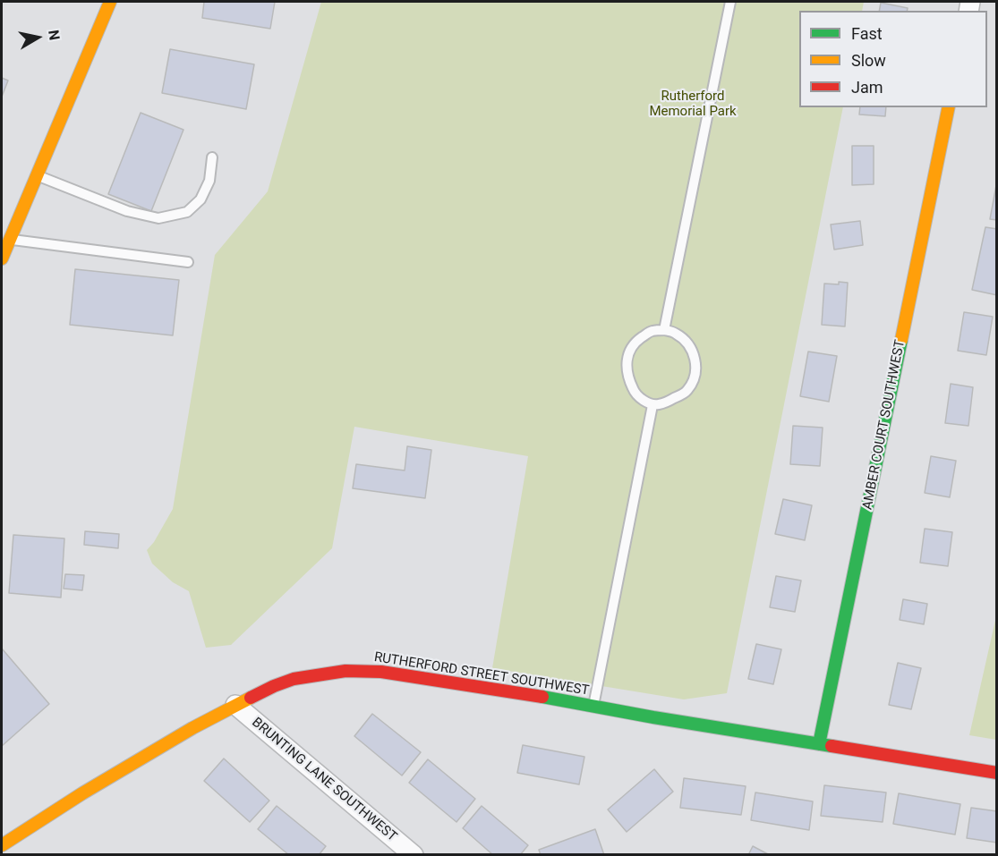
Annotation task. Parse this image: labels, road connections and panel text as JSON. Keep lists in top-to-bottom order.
{
  "streets": {
    "street": ["AMBER COURT SOUTHWEST", "RUTHERFORD STREET SOUTHWEST", "BRUNTING LANE SOUTHWEST"]
  },
  "crossings": [
    ["AMBER COURT SOUTHWEST", "RUTHERFORD STREET SOUTHWEST"],
    ["RUTHERFORD STREET SOUTHWEST", "BRUNTING LANE SOUTHWEST"]
  ],
  "parks": ["Rutherford Memorial Park"],
  "legend": ["Fast", "Slow", "Jam"],
  "north": "right"
}
